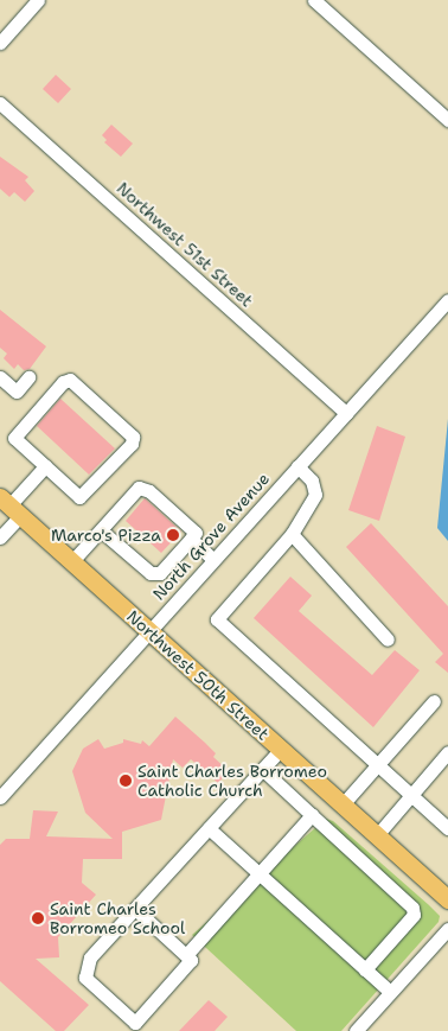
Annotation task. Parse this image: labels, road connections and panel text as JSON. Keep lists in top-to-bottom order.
{
  "streets": {
    "main road": ["Northwest 50th Street"],
    "street": ["Northwest 51st Street", "North Grove Avenue"]
  },
  "crossings": [
    ["Northwest 51st Street", "North Grove Avenue"],
    ["North Grove Avenue", "Northwest 50th Street"]
  ],
  "places": ["Marco's Pizza", "Saint Charles Borromeo Catholic Church", "Saint Charles Borromeo School"]
}
